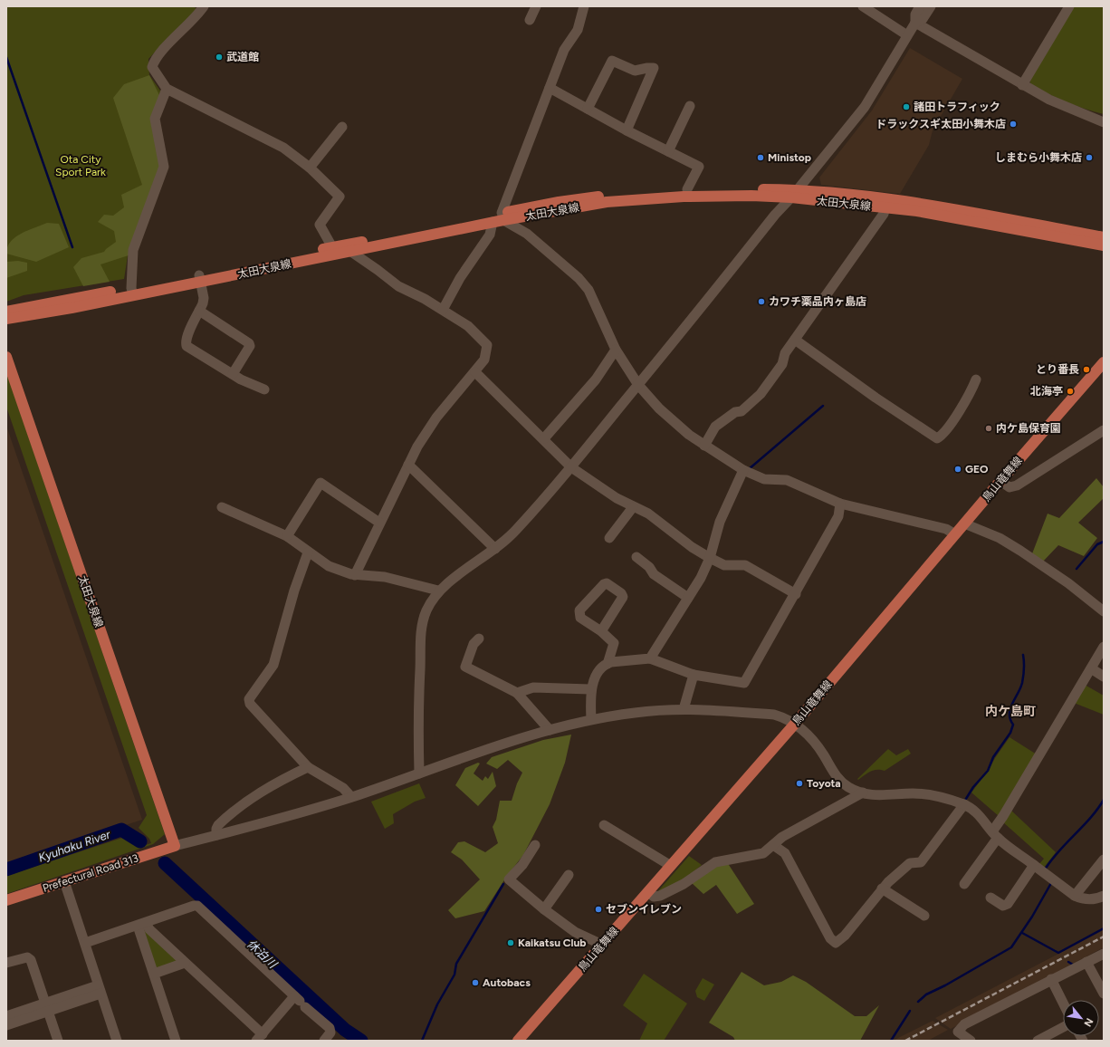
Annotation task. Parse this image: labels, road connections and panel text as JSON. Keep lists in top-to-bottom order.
{
  "streets": {
    "main road": ["太田大泉線", "鳥山竜舞線", "Prefectural Road 313"]
  },
  "crossings": [
    ["太田大泉線", "Prefectural Road 313"]
  ],
  "districts": ["内ケ島町"],
  "water": ["Kyuhaku River", "休泊川"],
  "parks": ["Ota City Sport Park"],
  "places": [
    "武道館",
    "諸田トラフィック",
    "ドラックスギ太田小舞木店",
    "Ministop",
    "しまむら小舞木店",
    "カワチ薬品内ヶ島店",
    "とり番長",
    "北海亭",
    "内ケ島保育園",
    "GEO",
    "Toyota",
    "セブンイレブン",
    "Kaikatsu Club",
    "Autobacs"
  ],
  "north": "bottom right"
}
